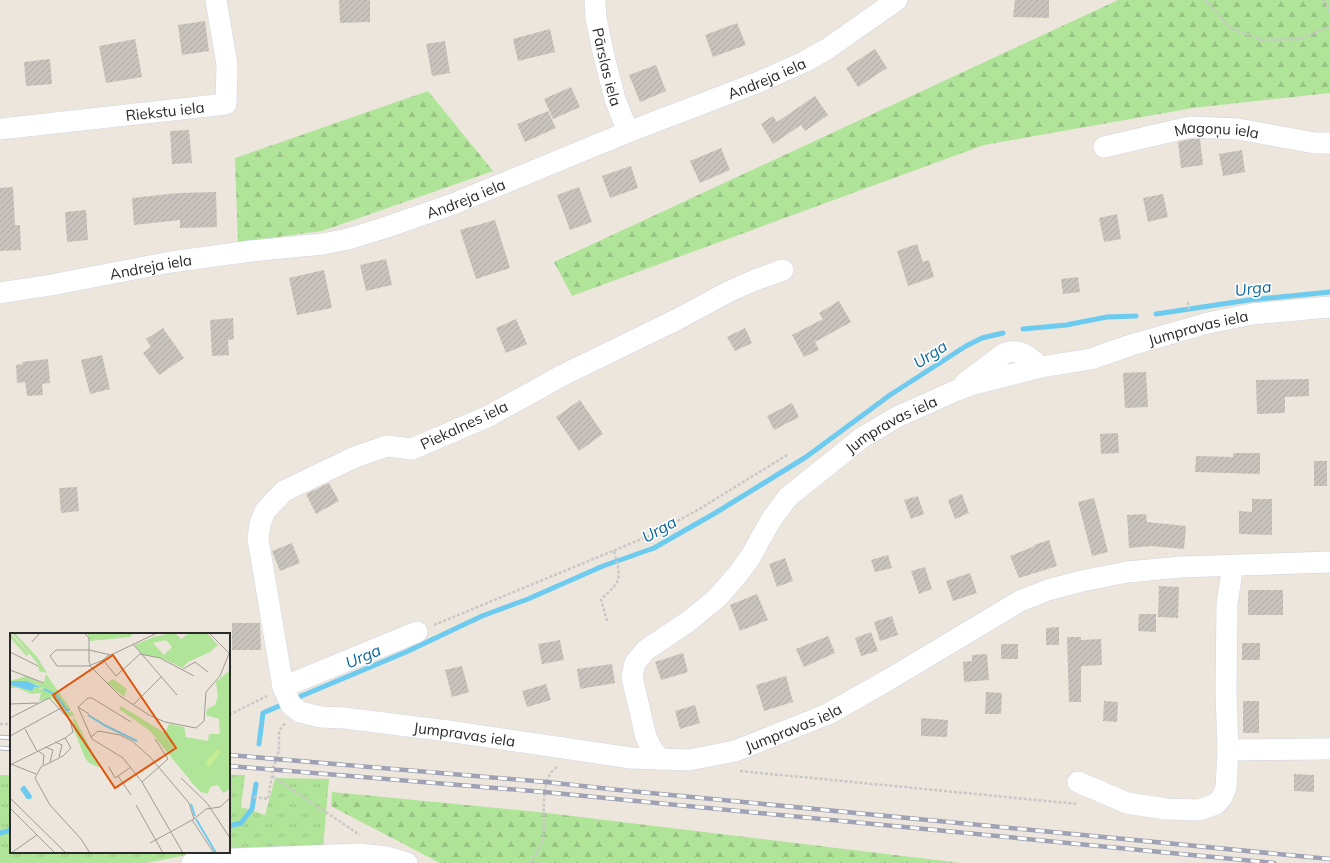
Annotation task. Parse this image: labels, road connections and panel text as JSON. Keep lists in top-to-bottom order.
{
  "streets": {
    "street": [
      "Pārslas iela",
      "Andreja iela",
      "Riekstu iela",
      "Magoņu iela",
      "Jumpravas iela",
      "Piekalnes iela"
    ]
  },
  "crossings": [
    ["Pārslas iela", "Andreja iela"],
    ["Jumpravas iela", "Piekalnes iela"]
  ],
  "water": ["Urga"]
}
